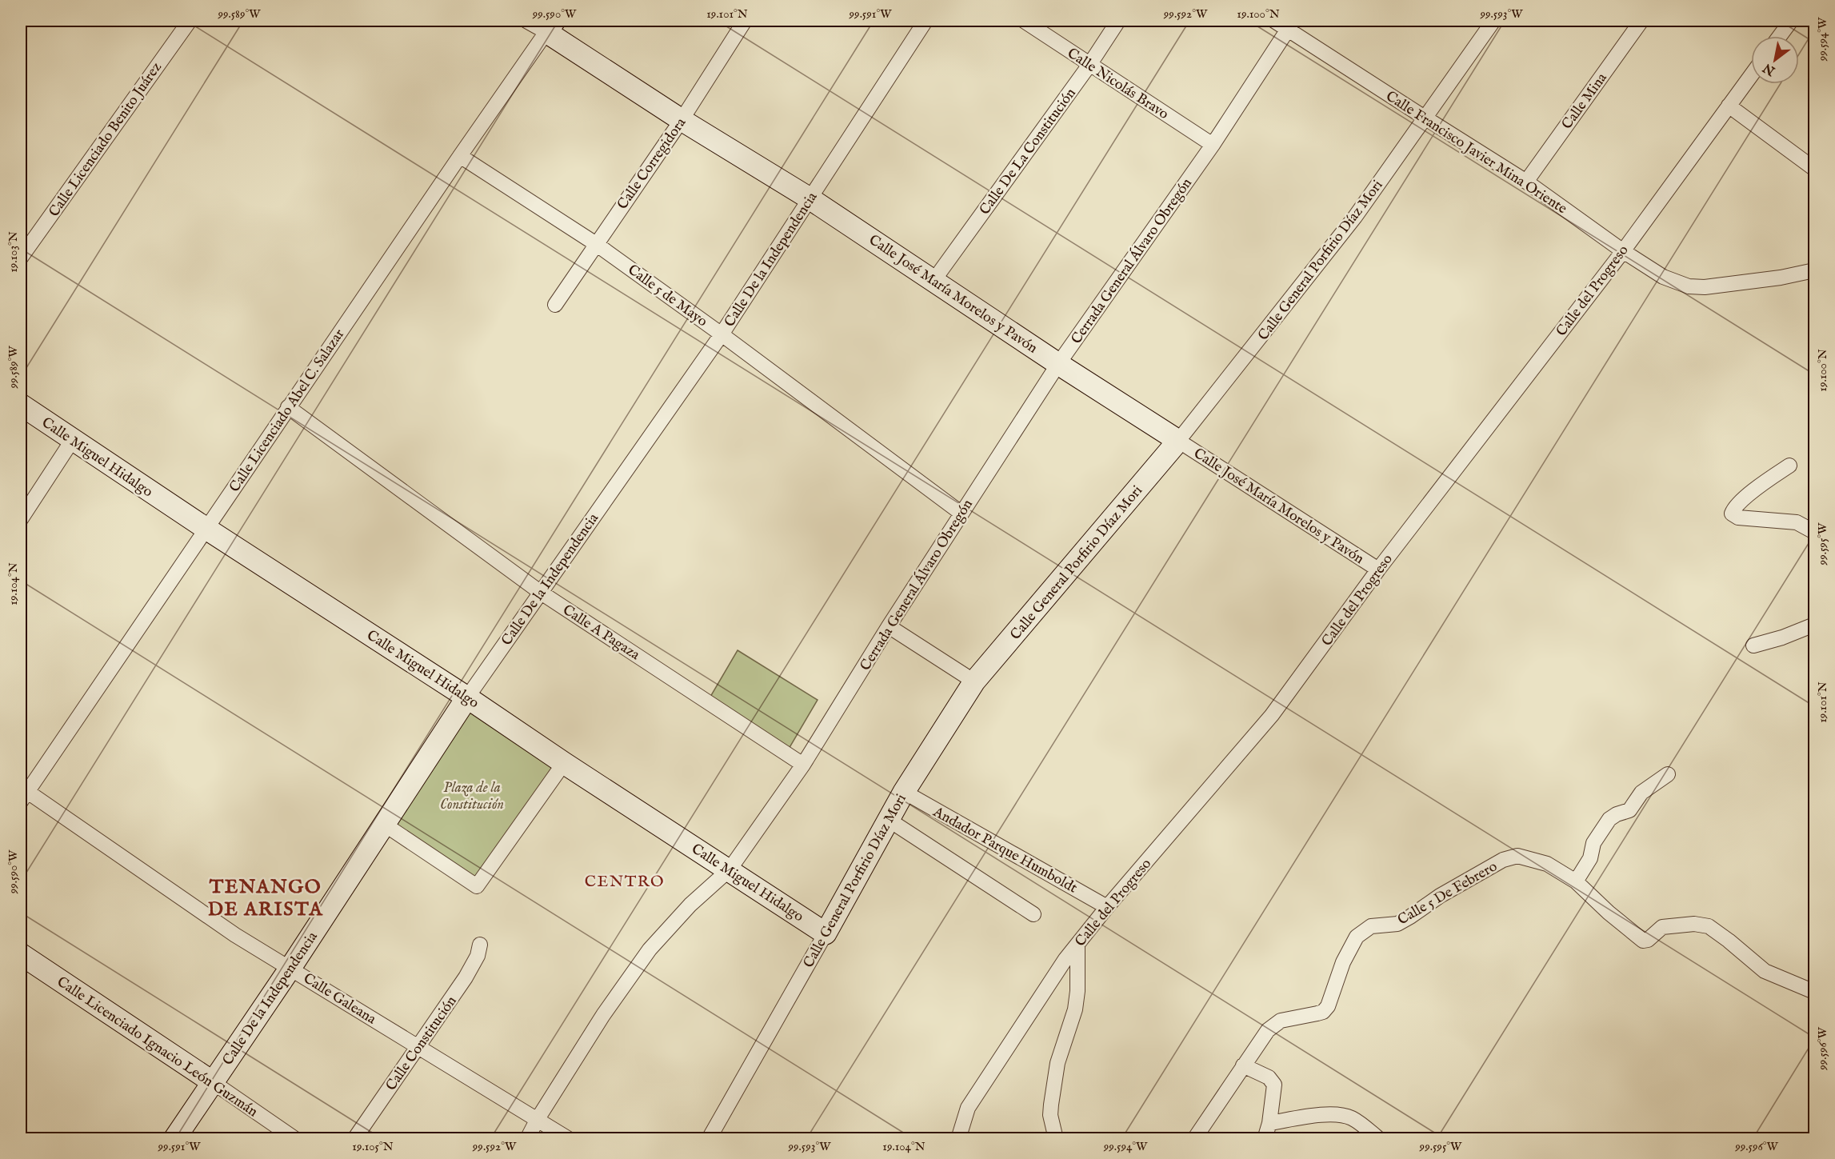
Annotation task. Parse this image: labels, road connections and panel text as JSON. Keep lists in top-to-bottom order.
{
  "streets": {
    "street": [
      "Calle Nicolás Bravo",
      "Calle Mina",
      "Calle Licenciado Benito Juárez",
      "Calle De La Constitución",
      "Calle Francisco Javier Mina Oriente",
      "Calle Corregidora",
      "Calle De la Independencia",
      "Calle General Porfirio Díaz Mori",
      "Cerrada General Álvaro Obregón",
      "Calle del Progreso",
      "Calle José María Morelos y Pavón",
      "Calle 5 de Mayo",
      "Calle Licenciado Abel C. Salazar",
      "Calle Miguel Hidalgo",
      "Calle A Pagaza",
      "Andador Parque Humboldt",
      "Calle 5 De Febrero",
      "Calle Galeana",
      "Calle Constitución",
      "Calle Licenciado Ignacio León Guzmán"
    ]
  },
  "crossings": [
    ["Calle Nicolás Bravo", "Calle De La Constitución"],
    ["Calle Nicolás Bravo", "Cerrada General Álvaro Obregón"],
    ["Calle Mina", "Calle Francisco Javier Mina Oriente"],
    ["Calle De La Constitución", "Calle José María Morelos y Pavón"],
    ["Calle Francisco Javier Mina Oriente", "Calle General Porfirio Díaz Mori"],
    ["Calle Francisco Javier Mina Oriente", "Cerrada General Álvaro Obregón"],
    ["Calle Francisco Javier Mina Oriente", "Calle del Progreso"],
    ["Calle Corregidora", "Calle José María Morelos y Pavón"],
    ["Calle Corregidora", "Calle 5 de Mayo"],
    ["Calle De la Independencia", "Calle José María Morelos y Pavón"],
    ["Calle De la Independencia", "Calle 5 de Mayo"],
    ["Calle De la Independencia", "Calle Miguel Hidalgo"],
    ["Calle De la Independencia", "Calle A Pagaza"],
    ["Calle De la Independencia", "Calle Galeana"],
    ["Calle De la Independencia", "Calle Licenciado Ignacio León Guzmán"],
    ["Calle General Porfirio Díaz Mori", "Calle José María Morelos y Pavón"],
    ["Calle General Porfirio Díaz Mori", "Calle Miguel Hidalgo"],
    ["Calle General Porfirio Díaz Mori", "Andador Parque Humboldt"],
    ["Cerrada General Álvaro Obregón", "Calle José María Morelos y Pavón"],
    ["Cerrada General Álvaro Obregón", "Calle 5 de Mayo"],
    ["Cerrada General Álvaro Obregón", "Calle Miguel Hidalgo"],
    ["Cerrada General Álvaro Obregón", "Calle A Pagaza"],
    ["Cerrada General Álvaro Obregón", "Calle Galeana"],
    ["Calle del Progreso", "Calle José María Morelos y Pavón"],
    ["Calle del Progreso", "Andador Parque Humboldt"],
    ["Calle José María Morelos y Pavón", "Calle Licenciado Abel C. Salazar"],
    ["Calle 5 de Mayo", "Calle Licenciado Abel C. Salazar"],
    ["Calle Licenciado Abel C. Salazar", "Calle Miguel Hidalgo"],
    ["Calle Licenciado Abel C. Salazar", "Calle A Pagaza"],
    ["Calle Licenciado Abel C. Salazar", "Calle Galeana"],
    ["Calle Galeana", "Calle Constitución"]
  ],
  "districts": ["CENTRO", "TENANGO DE ARISTA"],
  "parks": ["Plaza de la Constitución"],
  "north": "bottom left",
  "coordinates": [
    "99.589°W",
    "99.590°W",
    "19.101°N",
    "99.591°W",
    "99.592°W",
    "19.100°N",
    "99.593°W",
    "99.594°W",
    "19.103°N",
    "99.595°W",
    "19.104°N",
    "99.596°W",
    "19.105°N"
  ]
}
